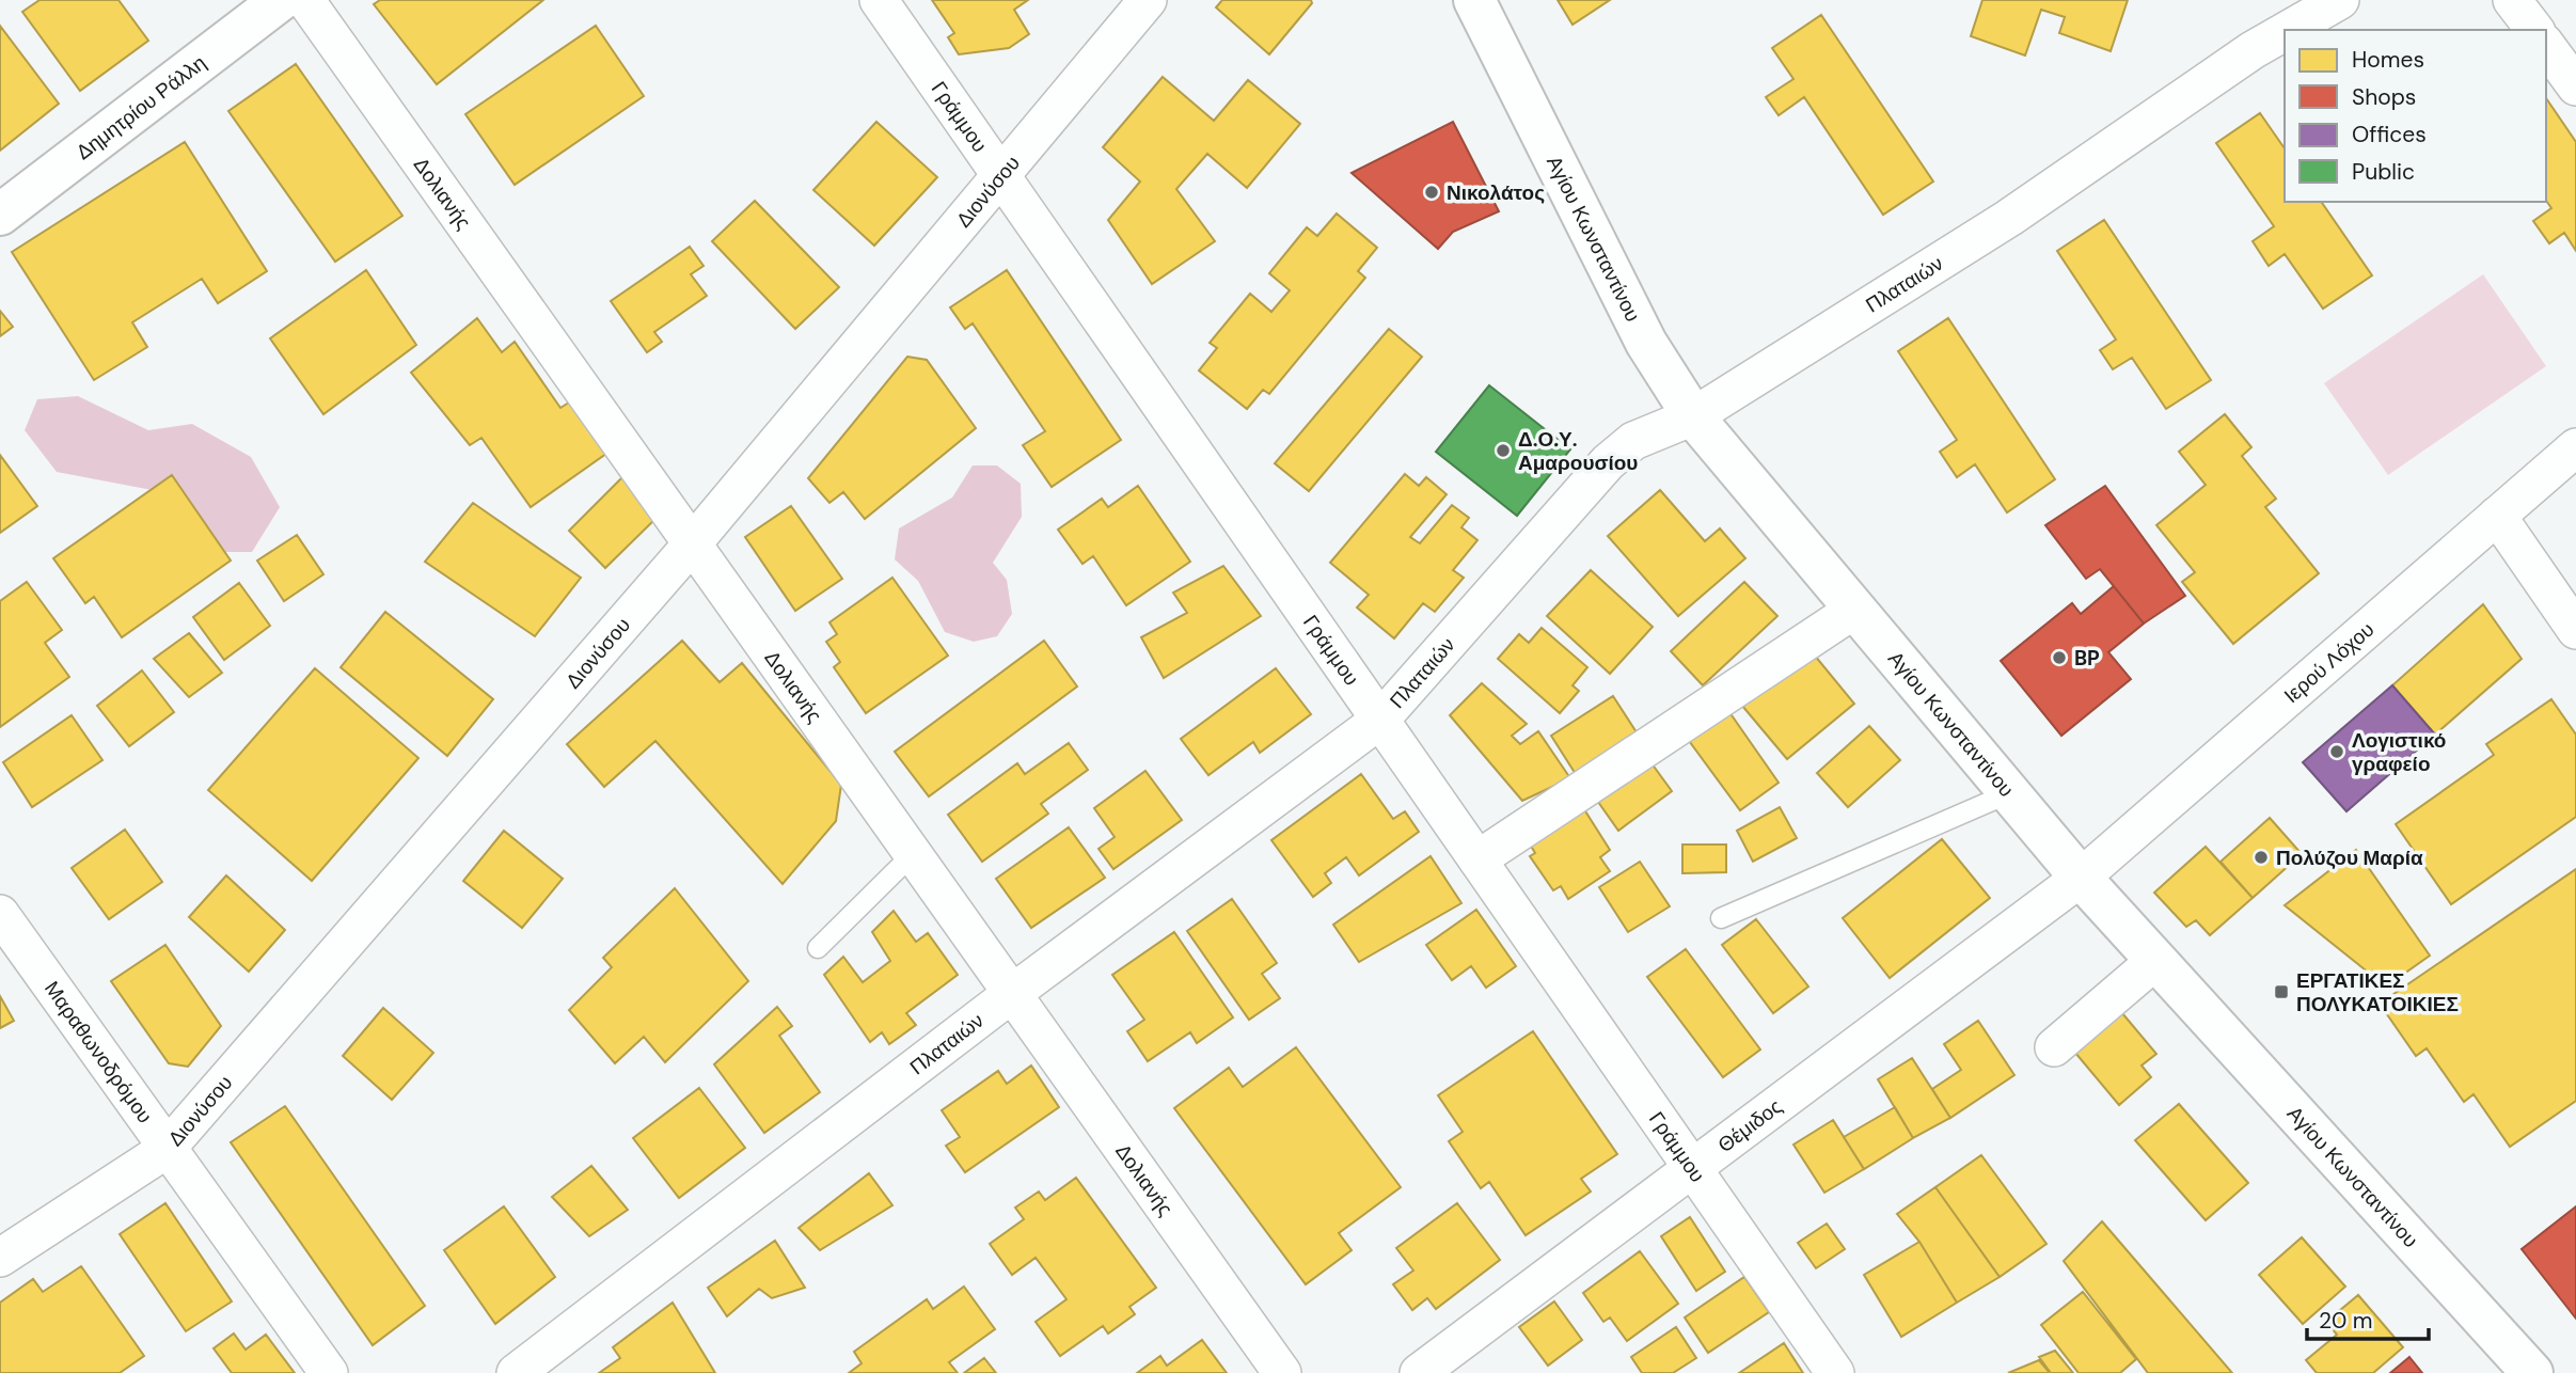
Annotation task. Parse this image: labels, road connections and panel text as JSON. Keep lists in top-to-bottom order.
{
  "streets": {
    "street": [
      "Δημητρίου Ράλλη",
      "Γράμμου",
      "Διονύσου",
      "Δολιανής",
      "Αγίου Κωνσταντίνου",
      "Πλαταιών",
      "Ιερού Λόχου",
      "Μαραθωνοδρόμου",
      "Θέμιδος"
    ]
  },
  "crossings": [
    ["Γράμμου", "Διονύσου"],
    ["Γράμμου", "Πλαταιών"],
    ["Γράμμου", "Θέμιδος"],
    ["Διονύσου", "Δολιανής"],
    ["Διονύσου", "Μαραθωνοδρόμου"],
    ["Δολιανής", "Πλαταιών"],
    ["Αγίου Κωνσταντίνου", "Πλαταιών"],
    ["Αγίου Κωνσταντίνου", "Ιερού Λόχου"],
    ["Αγίου Κωνσταντίνου", "Θέμιδος"],
    ["Ιερού Λόχου", "Θέμιδος"]
  ],
  "places": {
    "other": [
      "Νικολάτος",
      "Δ.Ο.Υ. Αμαρουσίου",
      "BP",
      "Λογιστικό γραφείο",
      "Πολύζου Μαρία"
    ],
    "transit": ["ΕΡΓΑΤΙΚΕΣ ΠΟΛΥΚΑΤΟΙΚΙΕΣ"]
  },
  "legend": [
    "Homes",
    "Shops",
    "Offices",
    "Public"
  ],
  "scale_bar": "20 m"
}
